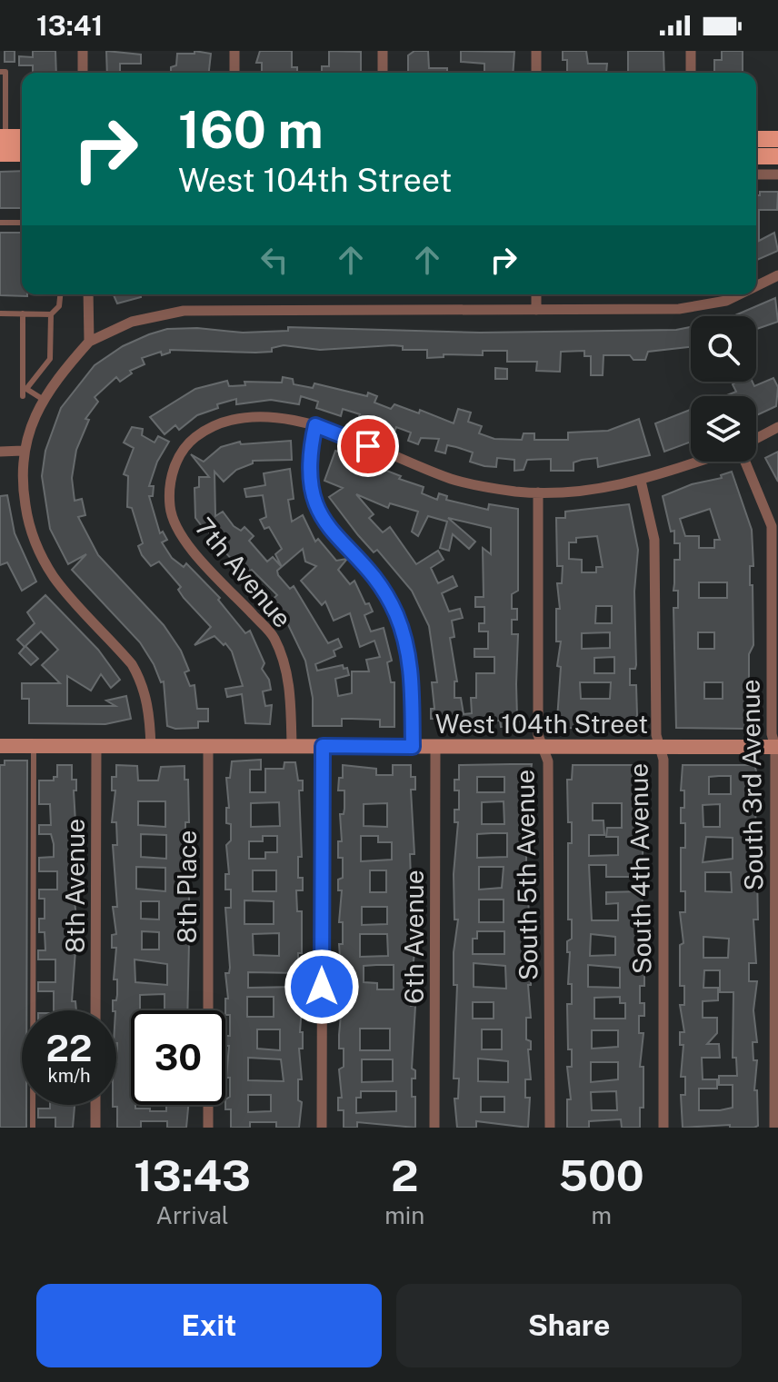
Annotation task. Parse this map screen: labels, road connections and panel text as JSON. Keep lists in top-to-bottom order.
{
  "streets": {
    "street": [
      "7th Avenue",
      "West 104th Street",
      "South 3rd Avenue",
      "South 4th Avenue",
      "South 5th Avenue",
      "8th Avenue",
      "8th Place",
      "6th Avenue"
    ]
  },
  "crossings": [
    ["7th Avenue", "West 104th Street"],
    ["West 104th Street", "South 3rd Avenue"],
    ["West 104th Street", "South 4th Avenue"],
    ["West 104th Street", "South 5th Avenue"],
    ["West 104th Street", "8th Avenue"],
    ["West 104th Street", "8th Place"],
    ["West 104th Street", "6th Avenue"]
  ],
  "page": {
    "status": "13:41",
    "turn": ["160 m", "West 104th Street"],
    "speed": "22 km/h",
    "limit": "30",
    "eta": [
      "13:43",
      "Arrival",
      "2",
      "min",
      "500",
      "m"
    ],
    "buttons": ["Exit", "Share"]
  }
}
